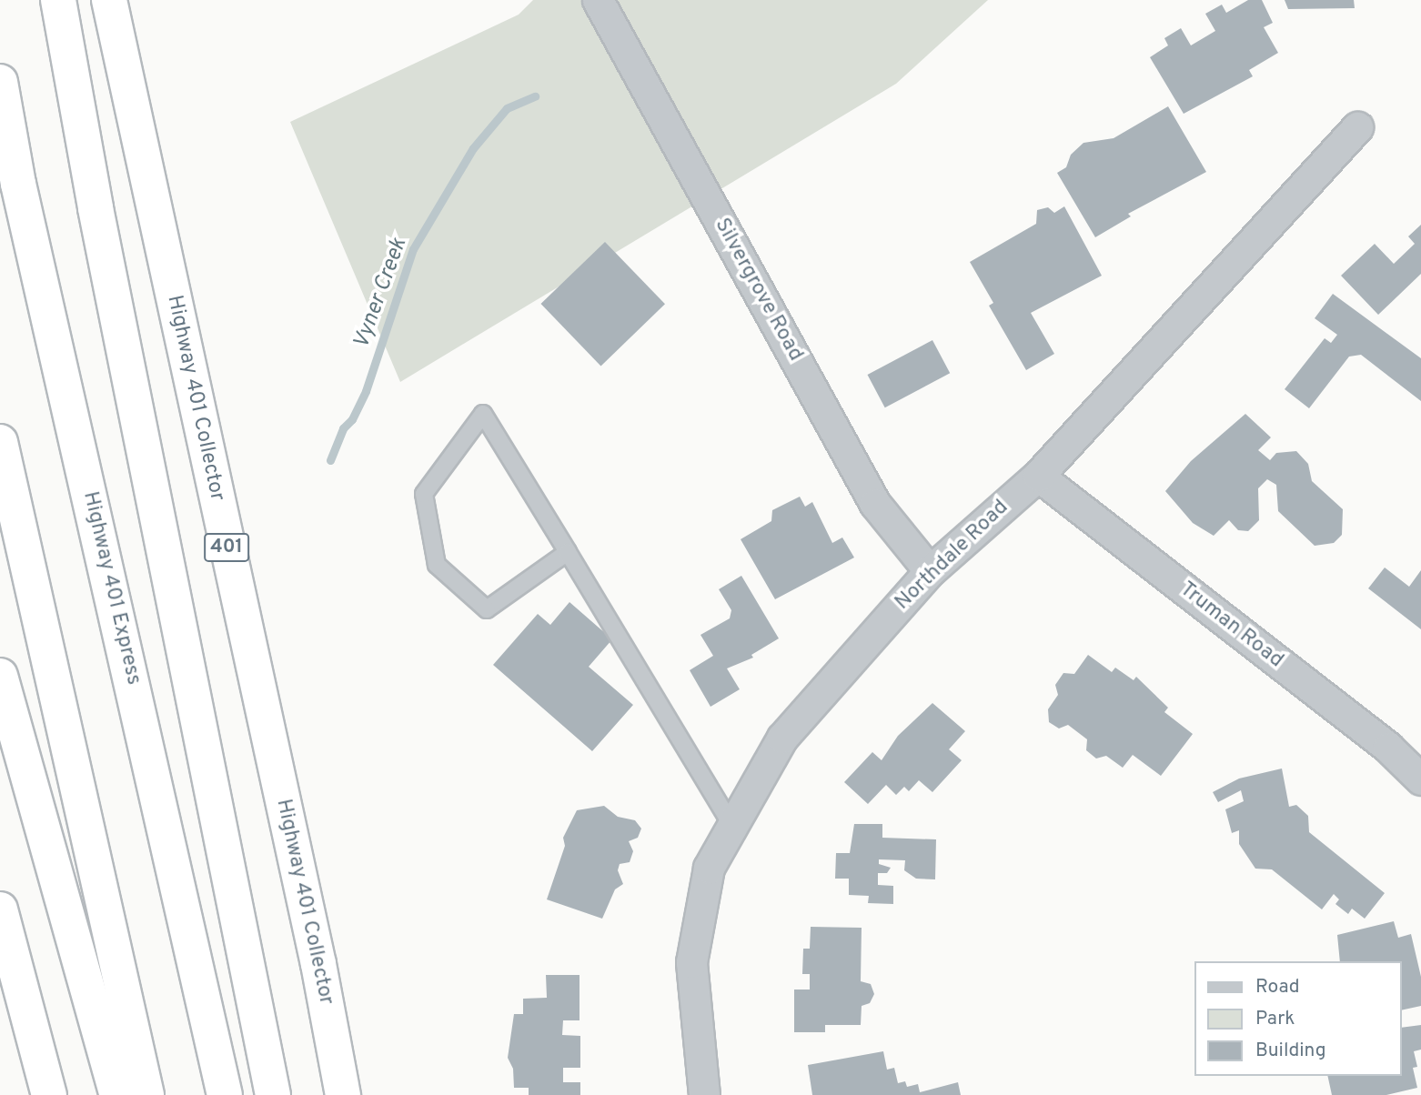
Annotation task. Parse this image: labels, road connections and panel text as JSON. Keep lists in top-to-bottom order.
{
  "streets": {
    "highway": ["Highway 401 Collector", "401", "Highway 401 Express"],
    "street": ["Silvergrove Road", "Northdale Road", "Truman Road"]
  },
  "crossings": [
    ["Silvergrove Road", "Northdale Road"],
    ["Northdale Road", "Truman Road"]
  ],
  "water": ["Vyner Creek"],
  "legend": ["Road", "Park", "Building"]
}
